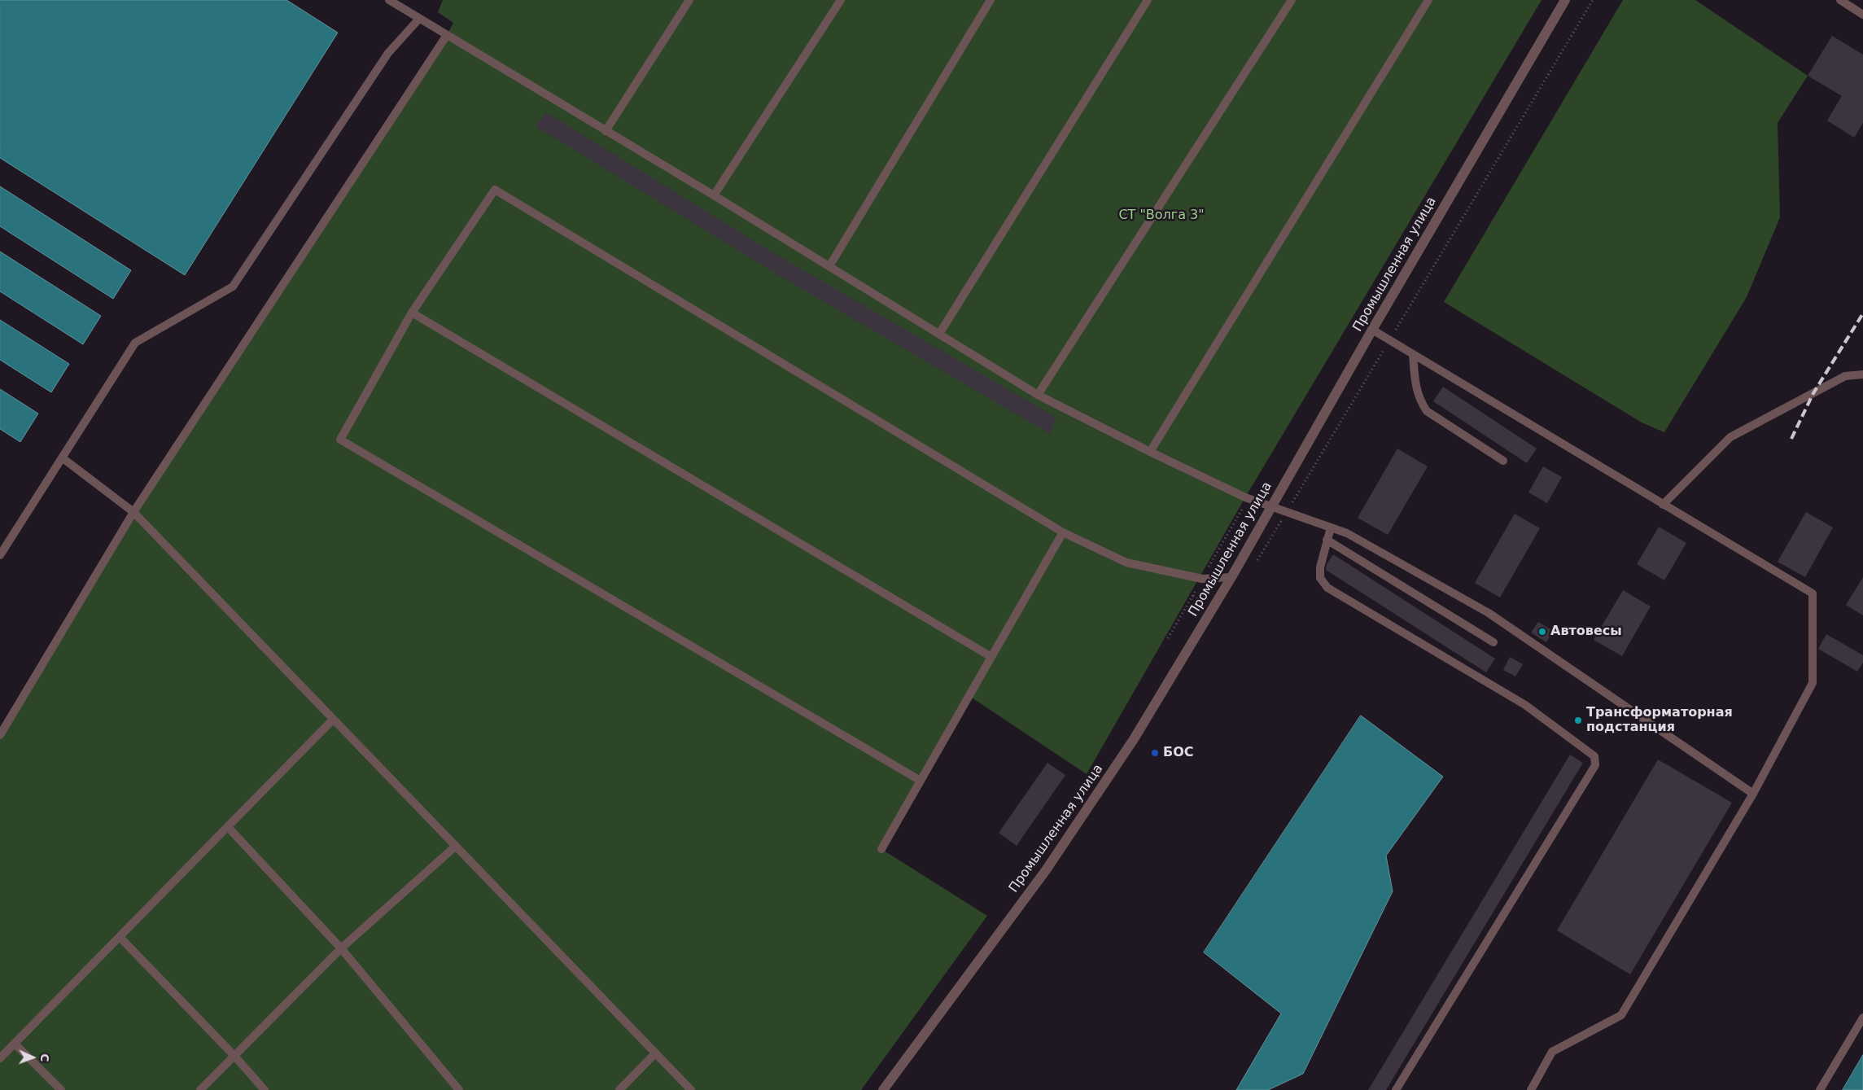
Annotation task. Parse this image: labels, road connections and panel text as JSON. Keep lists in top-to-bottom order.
{
  "streets": {
    "street": ["Промышленная улица"]
  },
  "parks": ["СТ \"Волга 3\""],
  "places": ["Автовесы", "Трансформаторная подстанция", "БОС"],
  "north": "right"
}
